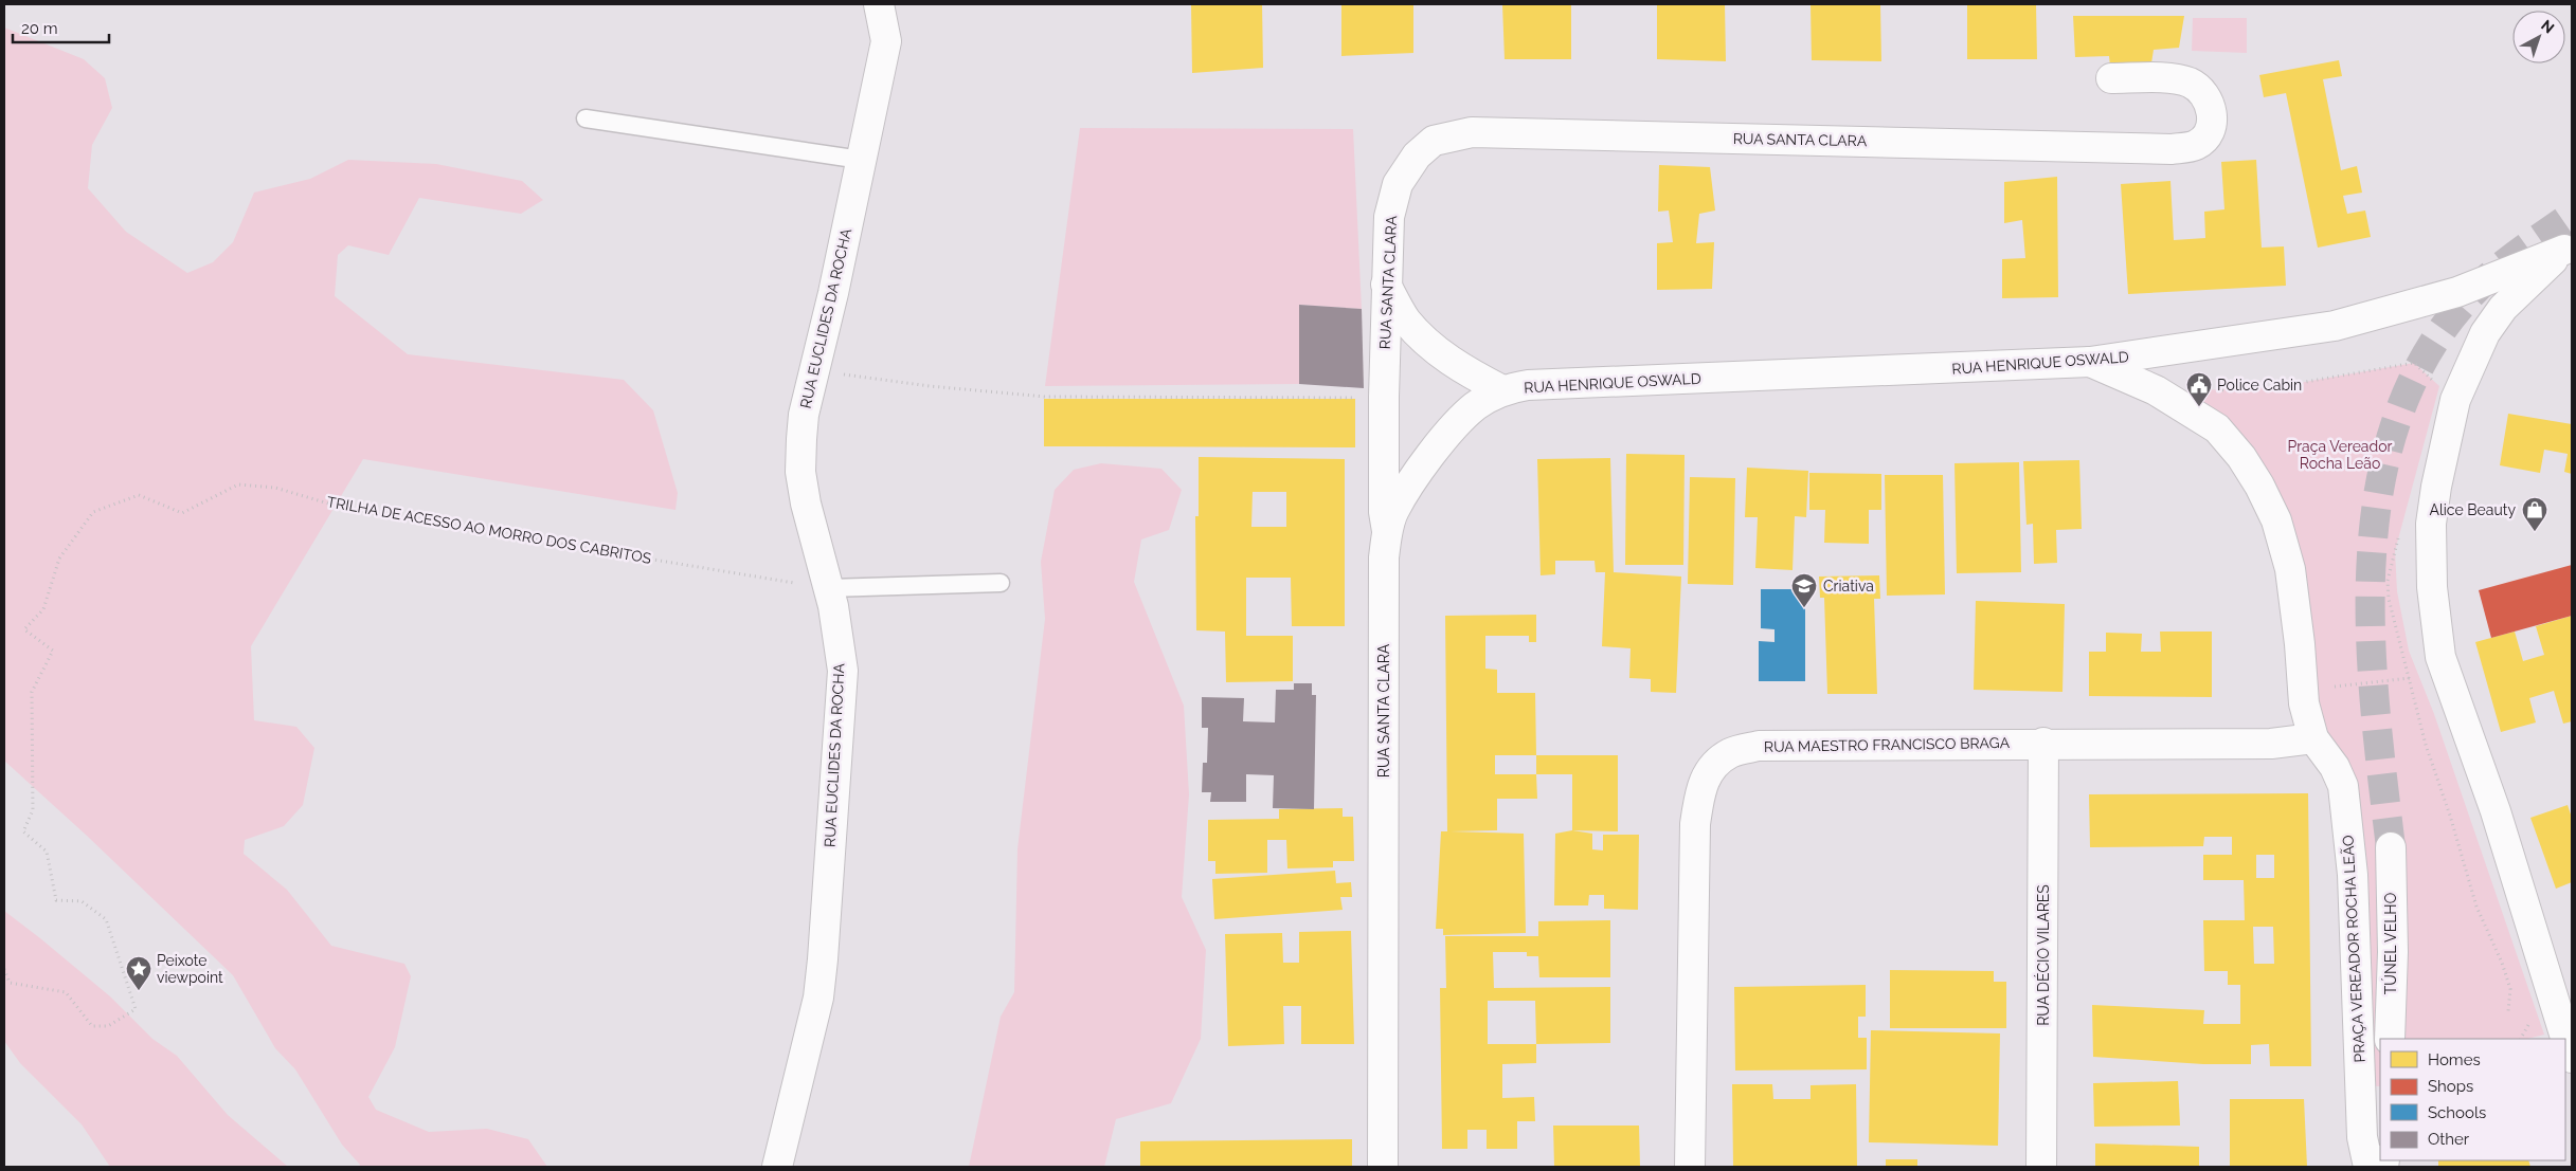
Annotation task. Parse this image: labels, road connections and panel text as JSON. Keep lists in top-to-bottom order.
{
  "streets": {
    "street": [
      "RUA SANTA CLARA",
      "RUA EUCLIDES DA ROCHA",
      "RUA HENRIQUE OSWALD",
      "RUA MAESTRO FRANCISCO BRAGA",
      "TÚNEL VELHO",
      "PRAÇA VEREADOR ROCHA LEÃO",
      "RUA DÉCIO VILARES"
    ],
    "path": ["TRILHA DE ACESSO AO MORRO DOS CABRITOS"]
  },
  "crossings": [
    ["RUA SANTA CLARA", "RUA HENRIQUE OSWALD"],
    ["RUA EUCLIDES DA ROCHA", "TRILHA DE ACESSO AO MORRO DOS CABRITOS"],
    ["RUA HENRIQUE OSWALD", "PRAÇA VEREADOR ROCHA LEÃO"],
    ["RUA MAESTRO FRANCISCO BRAGA", "PRAÇA VEREADOR ROCHA LEÃO"],
    ["RUA MAESTRO FRANCISCO BRAGA", "RUA DÉCIO VILARES"]
  ],
  "parks": ["Praça Vereador Rocha Leão"],
  "places": {
    "public building": ["Police Cabin"],
    "shop": ["Alice Beauty"],
    "school or university": ["Criativa"],
    "place": ["Peixote viewpoint"]
  },
  "legend": [
    "Homes",
    "Shops",
    "Schools",
    "Other"
  ],
  "scale_bar": "20 m",
  "north": "top right"
}
